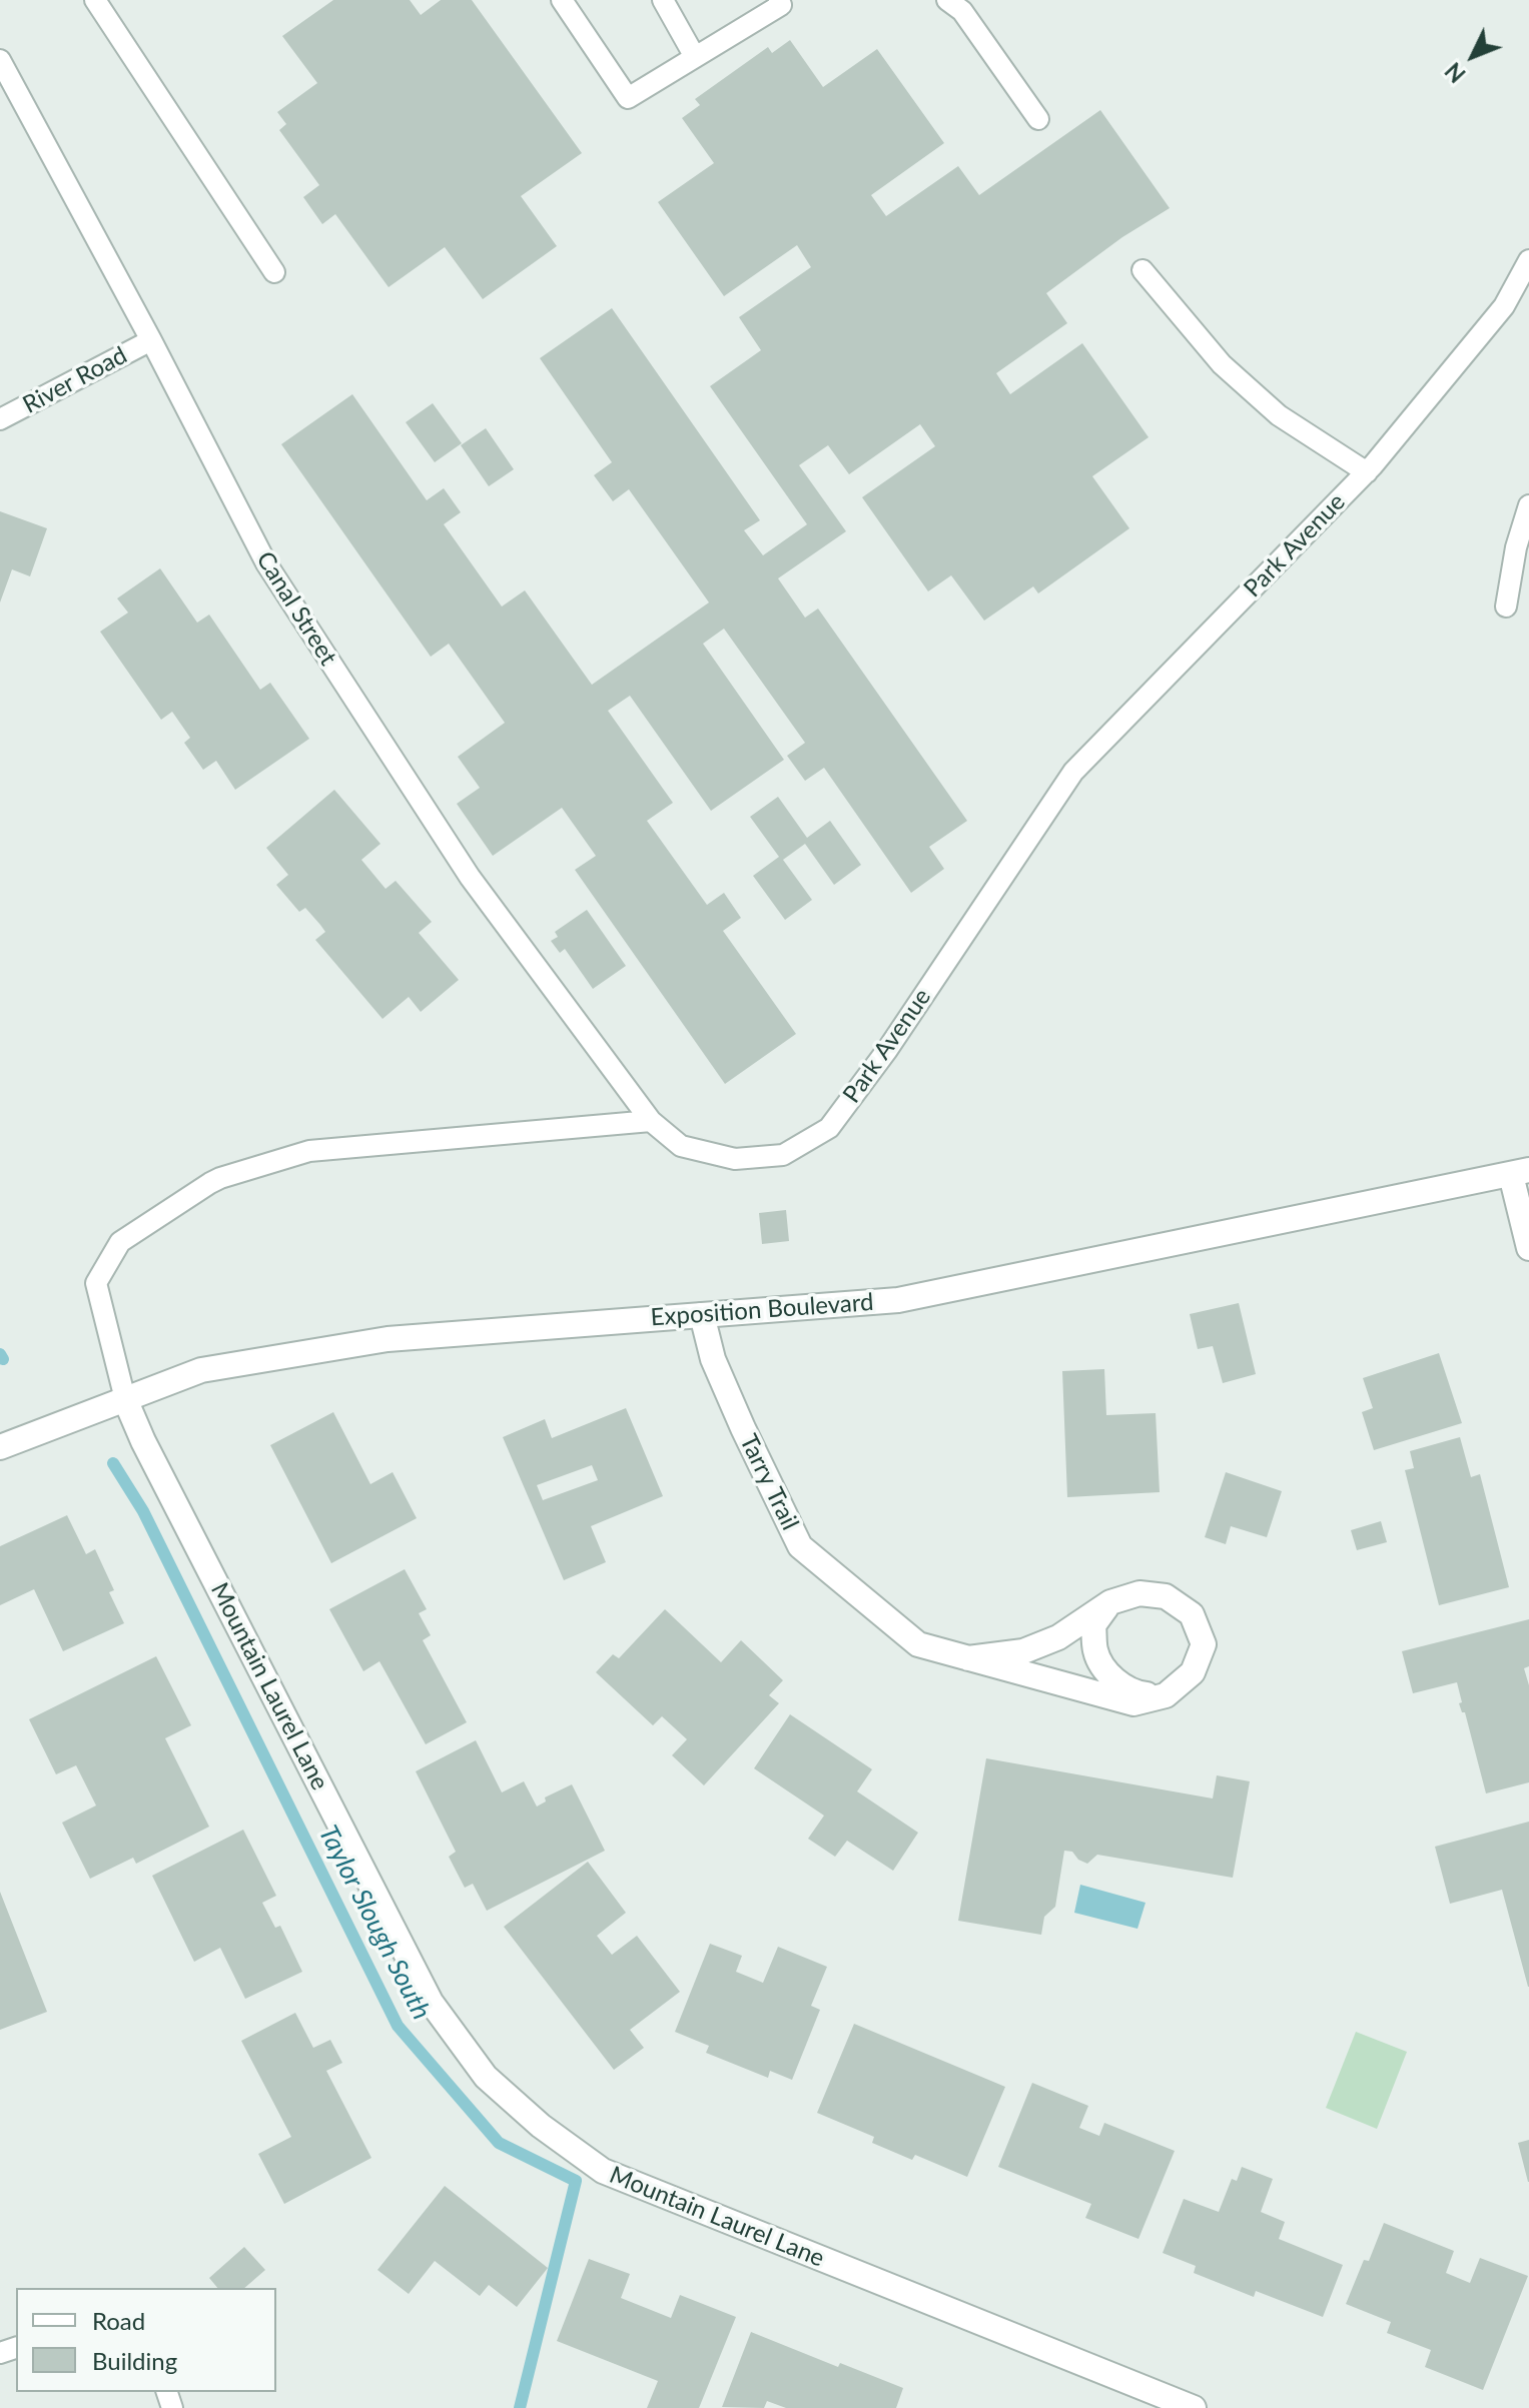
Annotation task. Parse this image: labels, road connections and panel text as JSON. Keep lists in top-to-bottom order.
{
  "streets": {
    "street": ["Exposition Boulevard", "Tarry Trail", "Mountain Laurel Lane"],
    "lane": ["River Road", "Park Avenue", "Canal Street"]
  },
  "crossings": [
    ["River Road", "Canal Street"],
    ["Park Avenue", "Canal Street"],
    ["Exposition Boulevard", "Tarry Trail"],
    ["Exposition Boulevard", "Mountain Laurel Lane"]
  ],
  "water": ["Taylor Slough South"],
  "legend": ["Road", "Building"],
  "north": "bottom left"
}
